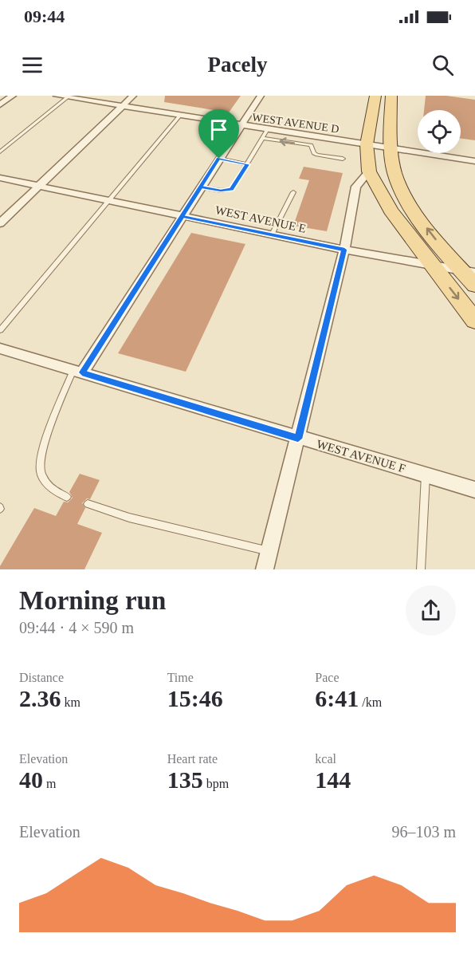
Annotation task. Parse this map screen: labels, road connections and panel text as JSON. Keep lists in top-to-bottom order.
{
  "streets": {
    "street": ["WEST AVENUE D", "WEST AVENUE E", "WEST AVENUE F"]
  },
  "page": {
    "status": "09:44",
    "header": "Pacely",
    "heading": ["Morning run", "09:44 · 4 × 590 m"],
    "stats": [
      ["Distance", "2.36 km"],
      ["Time", "15:46"],
      ["Pace", "6:41 /km"],
      ["Elevation", "40 m"],
      ["Heart rate", "135 bpm"],
      ["kcal", "144"]
    ],
    "chart": ["Elevation", "96–103 m"]
  }
}
